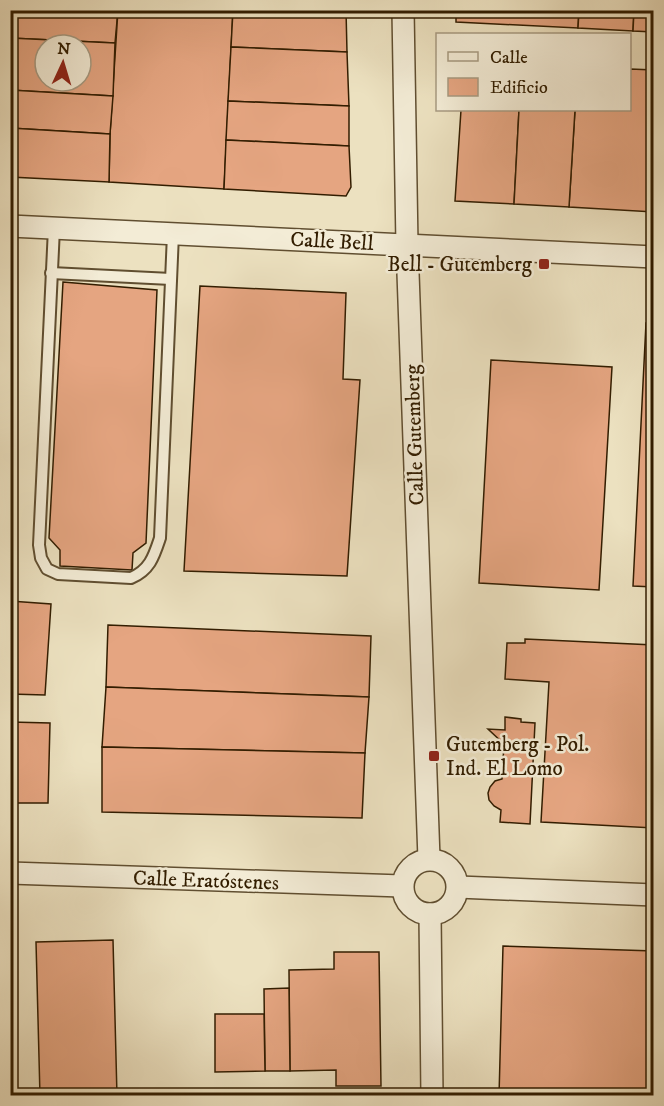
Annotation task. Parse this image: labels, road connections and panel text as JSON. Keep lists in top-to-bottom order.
{
  "streets": {
    "street": ["Calle Bell", "Calle Gutemberg", "Calle Eratóstenes"]
  },
  "crossings": [
    ["Calle Bell", "Calle Gutemberg"],
    ["Calle Gutemberg", "Calle Eratóstenes"]
  ],
  "places": {
    "transit": ["Bell - Gutemberg", "Gutemberg - Pol. Ind. El Lomo"]
  },
  "legend": ["Calle", "Edificio"],
  "north": "top"
}
